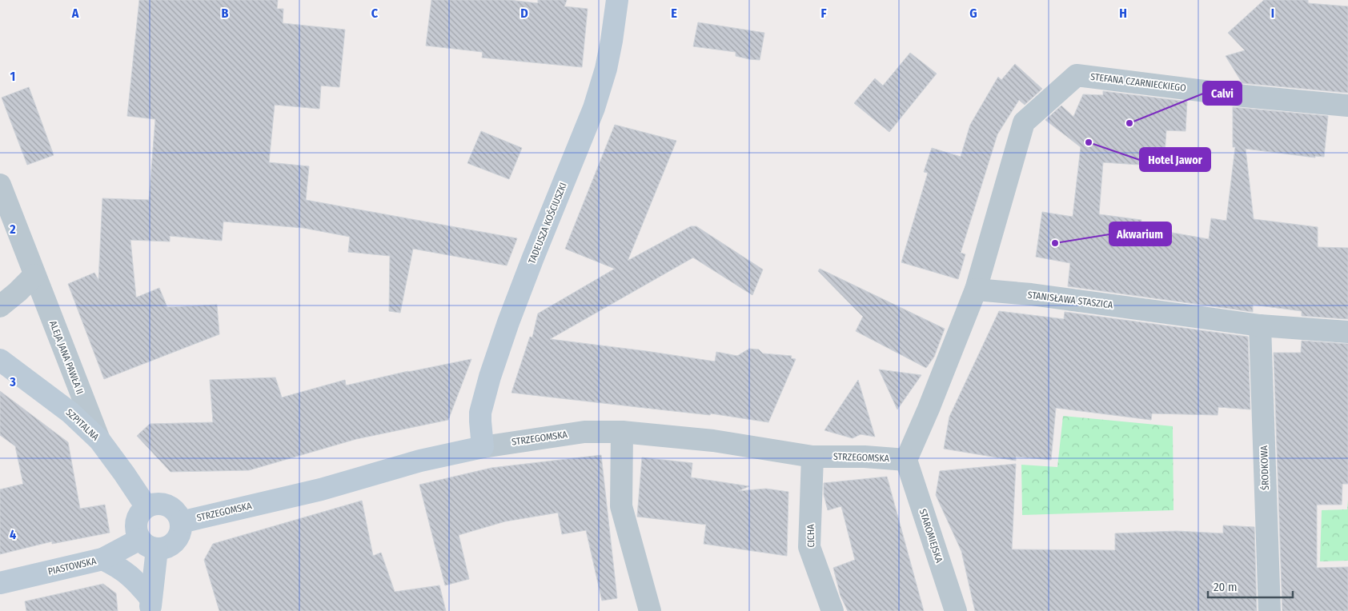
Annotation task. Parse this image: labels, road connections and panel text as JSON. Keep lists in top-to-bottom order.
{
  "streets": {
    "street": [
      "STEFANA CZARNIECKIEGO",
      "TADEUSZA KOŚCIUSZKI",
      "STANISŁAWA STASZICA",
      "ALEJA JANA PAWŁA II",
      "SZPITALNA",
      "STRZEGOMSKA",
      "ŚRODKOWA",
      "CICHA",
      "STAROMIEJSKA",
      "PIASTOWSKA"
    ]
  },
  "crossings": [
    ["STEFANA CZARNIECKIEGO", "STANISŁAWA STASZICA"],
    ["TADEUSZA KOŚCIUSZKI", "STRZEGOMSKA"],
    ["STANISŁAWA STASZICA", "ŚRODKOWA"],
    ["ALEJA JANA PAWŁA II", "SZPITALNA"],
    ["SZPITALNA", "STRZEGOMSKA"],
    ["SZPITALNA", "PIASTOWSKA"],
    ["STRZEGOMSKA", "CICHA"],
    ["STRZEGOMSKA", "STAROMIEJSKA"],
    ["STRZEGOMSKA", "PIASTOWSKA"]
  ],
  "places": ["Calvi", "Hotel Jawor", "Akwarium"],
  "scale_bar": "20 m",
  "grid": {
    "columns": [
      "A",
      "B",
      "C",
      "D",
      "E",
      "F",
      "G",
      "H",
      "I"
    ],
    "rows": [
      "1",
      "2",
      "3",
      "4"
    ]
  }
}
